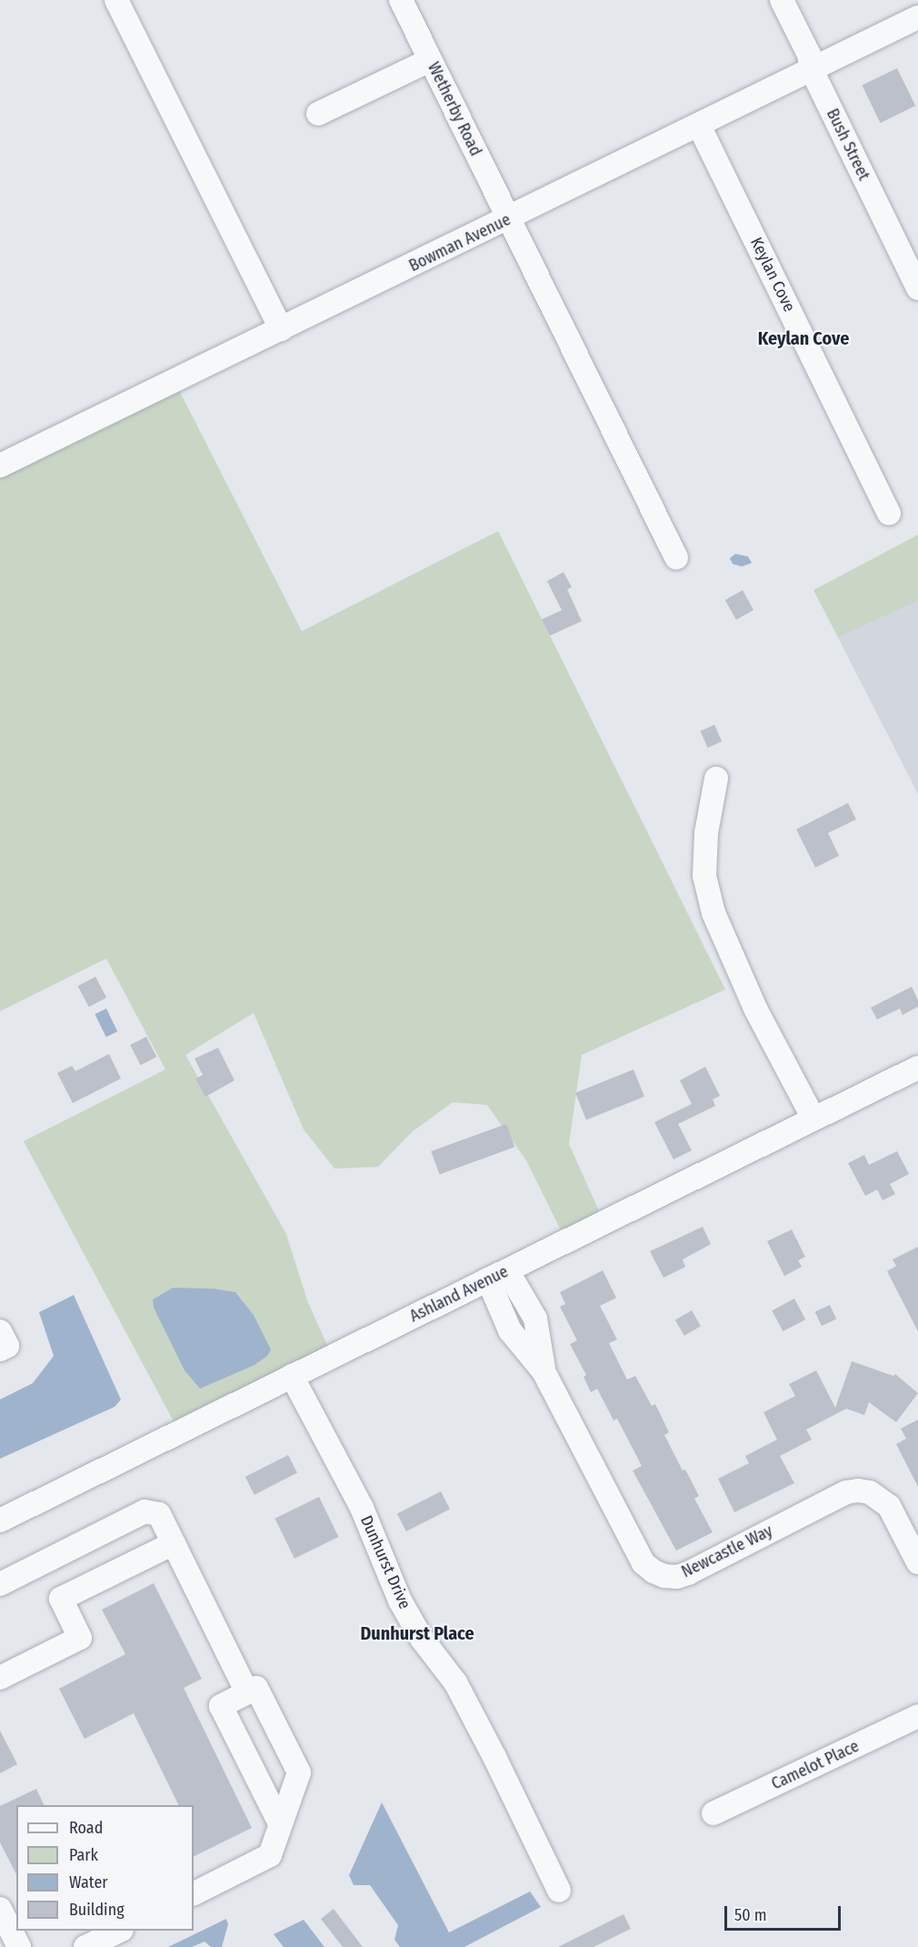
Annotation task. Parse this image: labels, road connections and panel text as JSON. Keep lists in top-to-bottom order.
{
  "streets": {
    "street": [
      "Wetherby Road",
      "Bush Street",
      "Bowman Avenue",
      "Keylan Cove",
      "Ashland Avenue",
      "Newcastle Way",
      "Dunhurst Drive",
      "Camelot Place"
    ]
  },
  "crossings": [
    ["Wetherby Road", "Bowman Avenue"],
    ["Bush Street", "Bowman Avenue"],
    ["Bowman Avenue", "Keylan Cove"],
    ["Ashland Avenue", "Newcastle Way"],
    ["Ashland Avenue", "Dunhurst Drive"]
  ],
  "districts": ["Keylan Cove", "Dunhurst Place"],
  "legend": [
    "Road",
    "Park",
    "Water",
    "Building"
  ],
  "scale_bar": "50 m"
}
